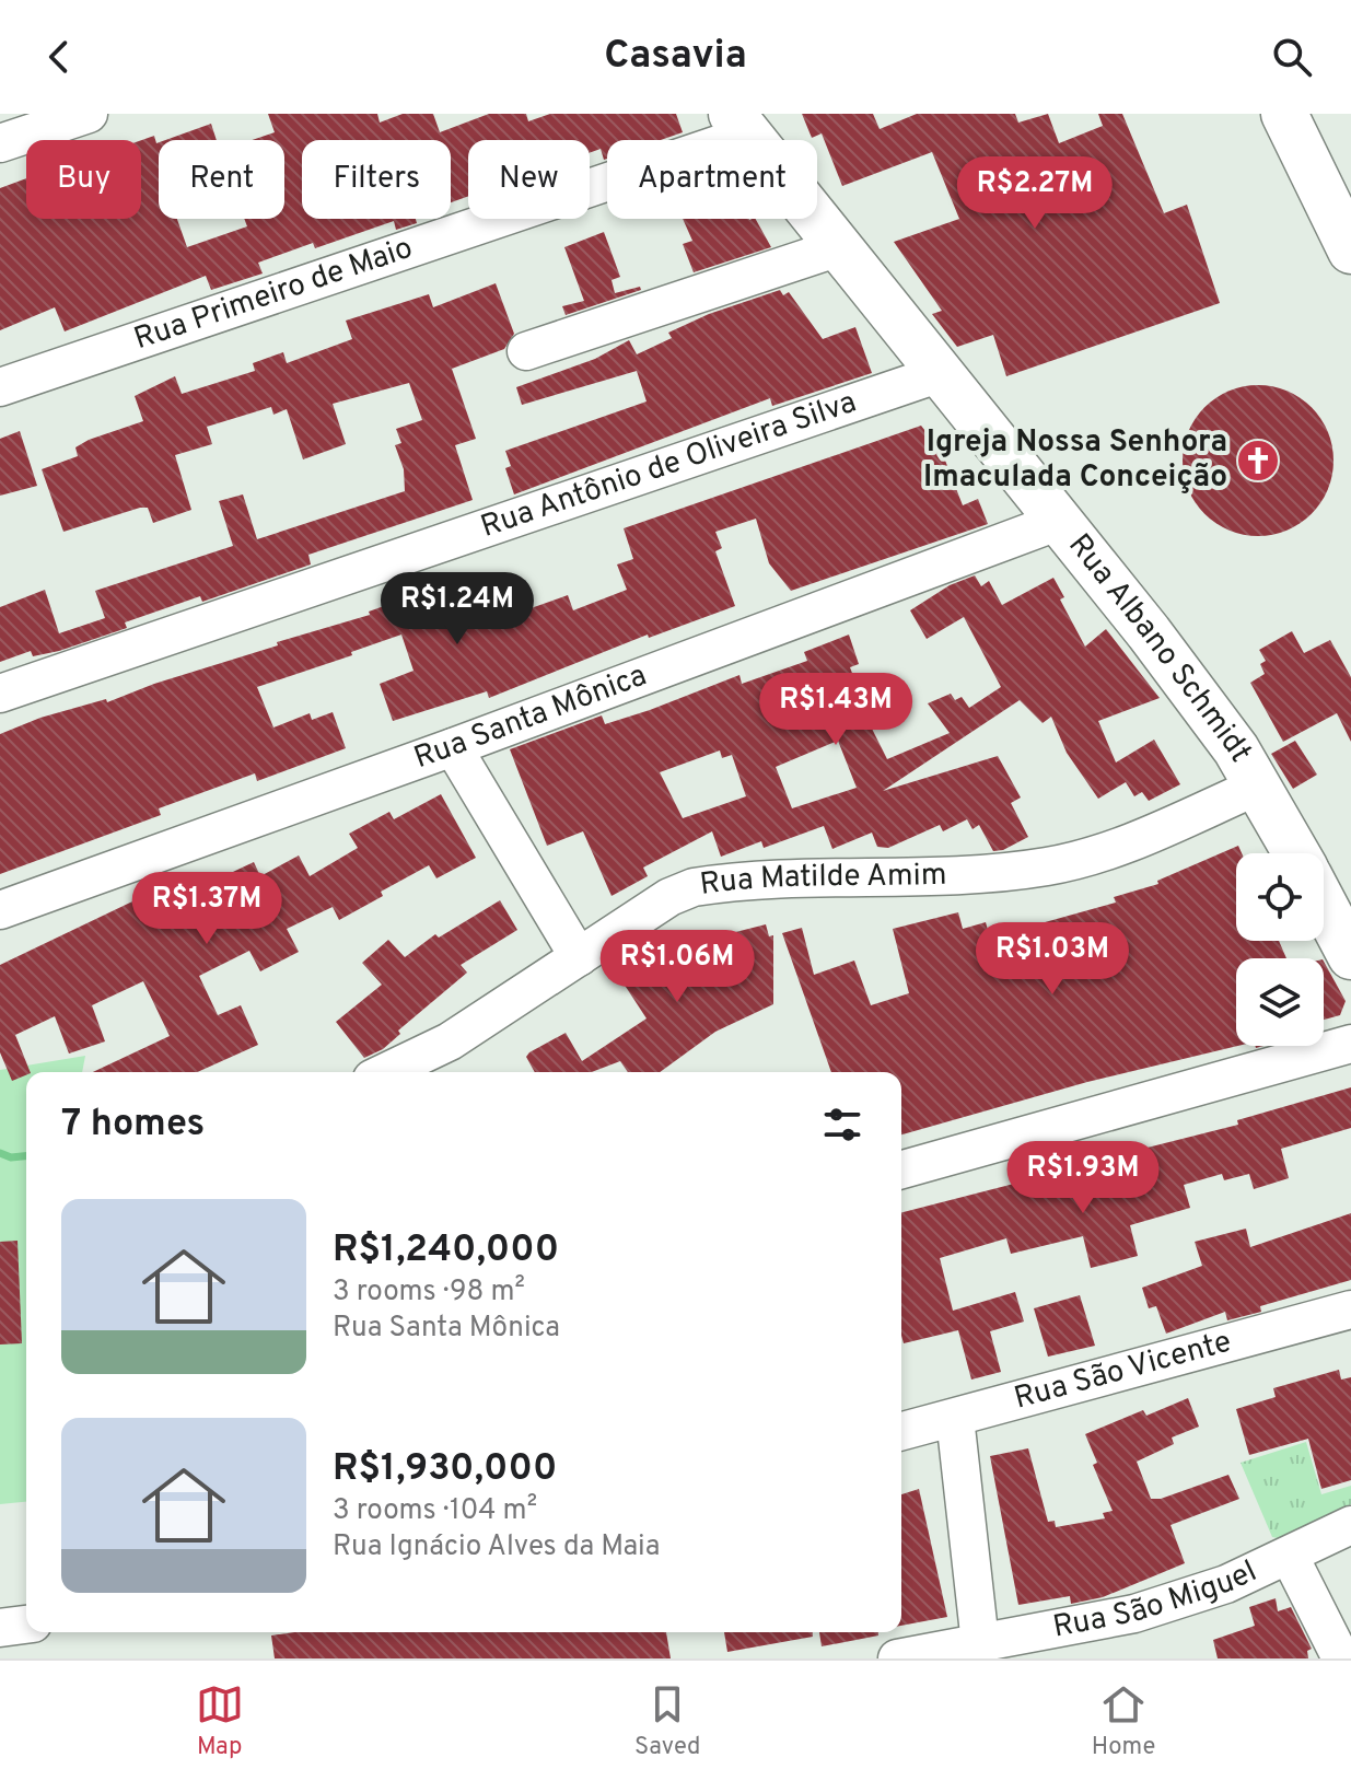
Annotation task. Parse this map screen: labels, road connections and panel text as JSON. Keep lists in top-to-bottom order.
{
  "streets": {
    "main road": ["Rua Albano Schmidt"],
    "street": [
      "Rua Primeiro de Maio",
      "Rua Antônio de Oliveira Silva",
      "Rua Santa Mônica",
      "Rua Matilde Amim",
      "Rua São Vicente",
      "Rua São Miguel"
    ]
  },
  "crossings": [
    ["Rua Primeiro de Maio", "Rua Albano Schmidt"],
    ["Rua Antônio de Oliveira Silva", "Rua Albano Schmidt"],
    ["Rua Albano Schmidt", "Rua Santa Mônica"],
    ["Rua Albano Schmidt", "Rua Matilde Amim"]
  ],
  "places": {
    "church": ["Igreja Nossa Senhora Imaculada Conceição"]
  },
  "page": {
    "header": "Casavia",
    "chip": [
      "Buy",
      "Rent",
      "Filters",
      "New",
      "Apartment"
    ],
    "price": [
      "R$2.27M",
      "R$1.24M",
      "R$1.43M",
      "R$1.37M",
      "R$1.03M",
      "R$1.06M",
      "R$1.93M"
    ],
    "heading": "7 homes",
    "list": [
      {
        "name": "R$1,240,000",
        "note": "3 rooms · 98 m² · Rua Santa Mônica"
      },
      {
        "name": "R$1,930,000",
        "note": "3 rooms · 104 m² · Rua Ignácio Alves da Maia"
      }
    ],
    "tabs": ["Map", "Saved", "Home"]
  }
}
